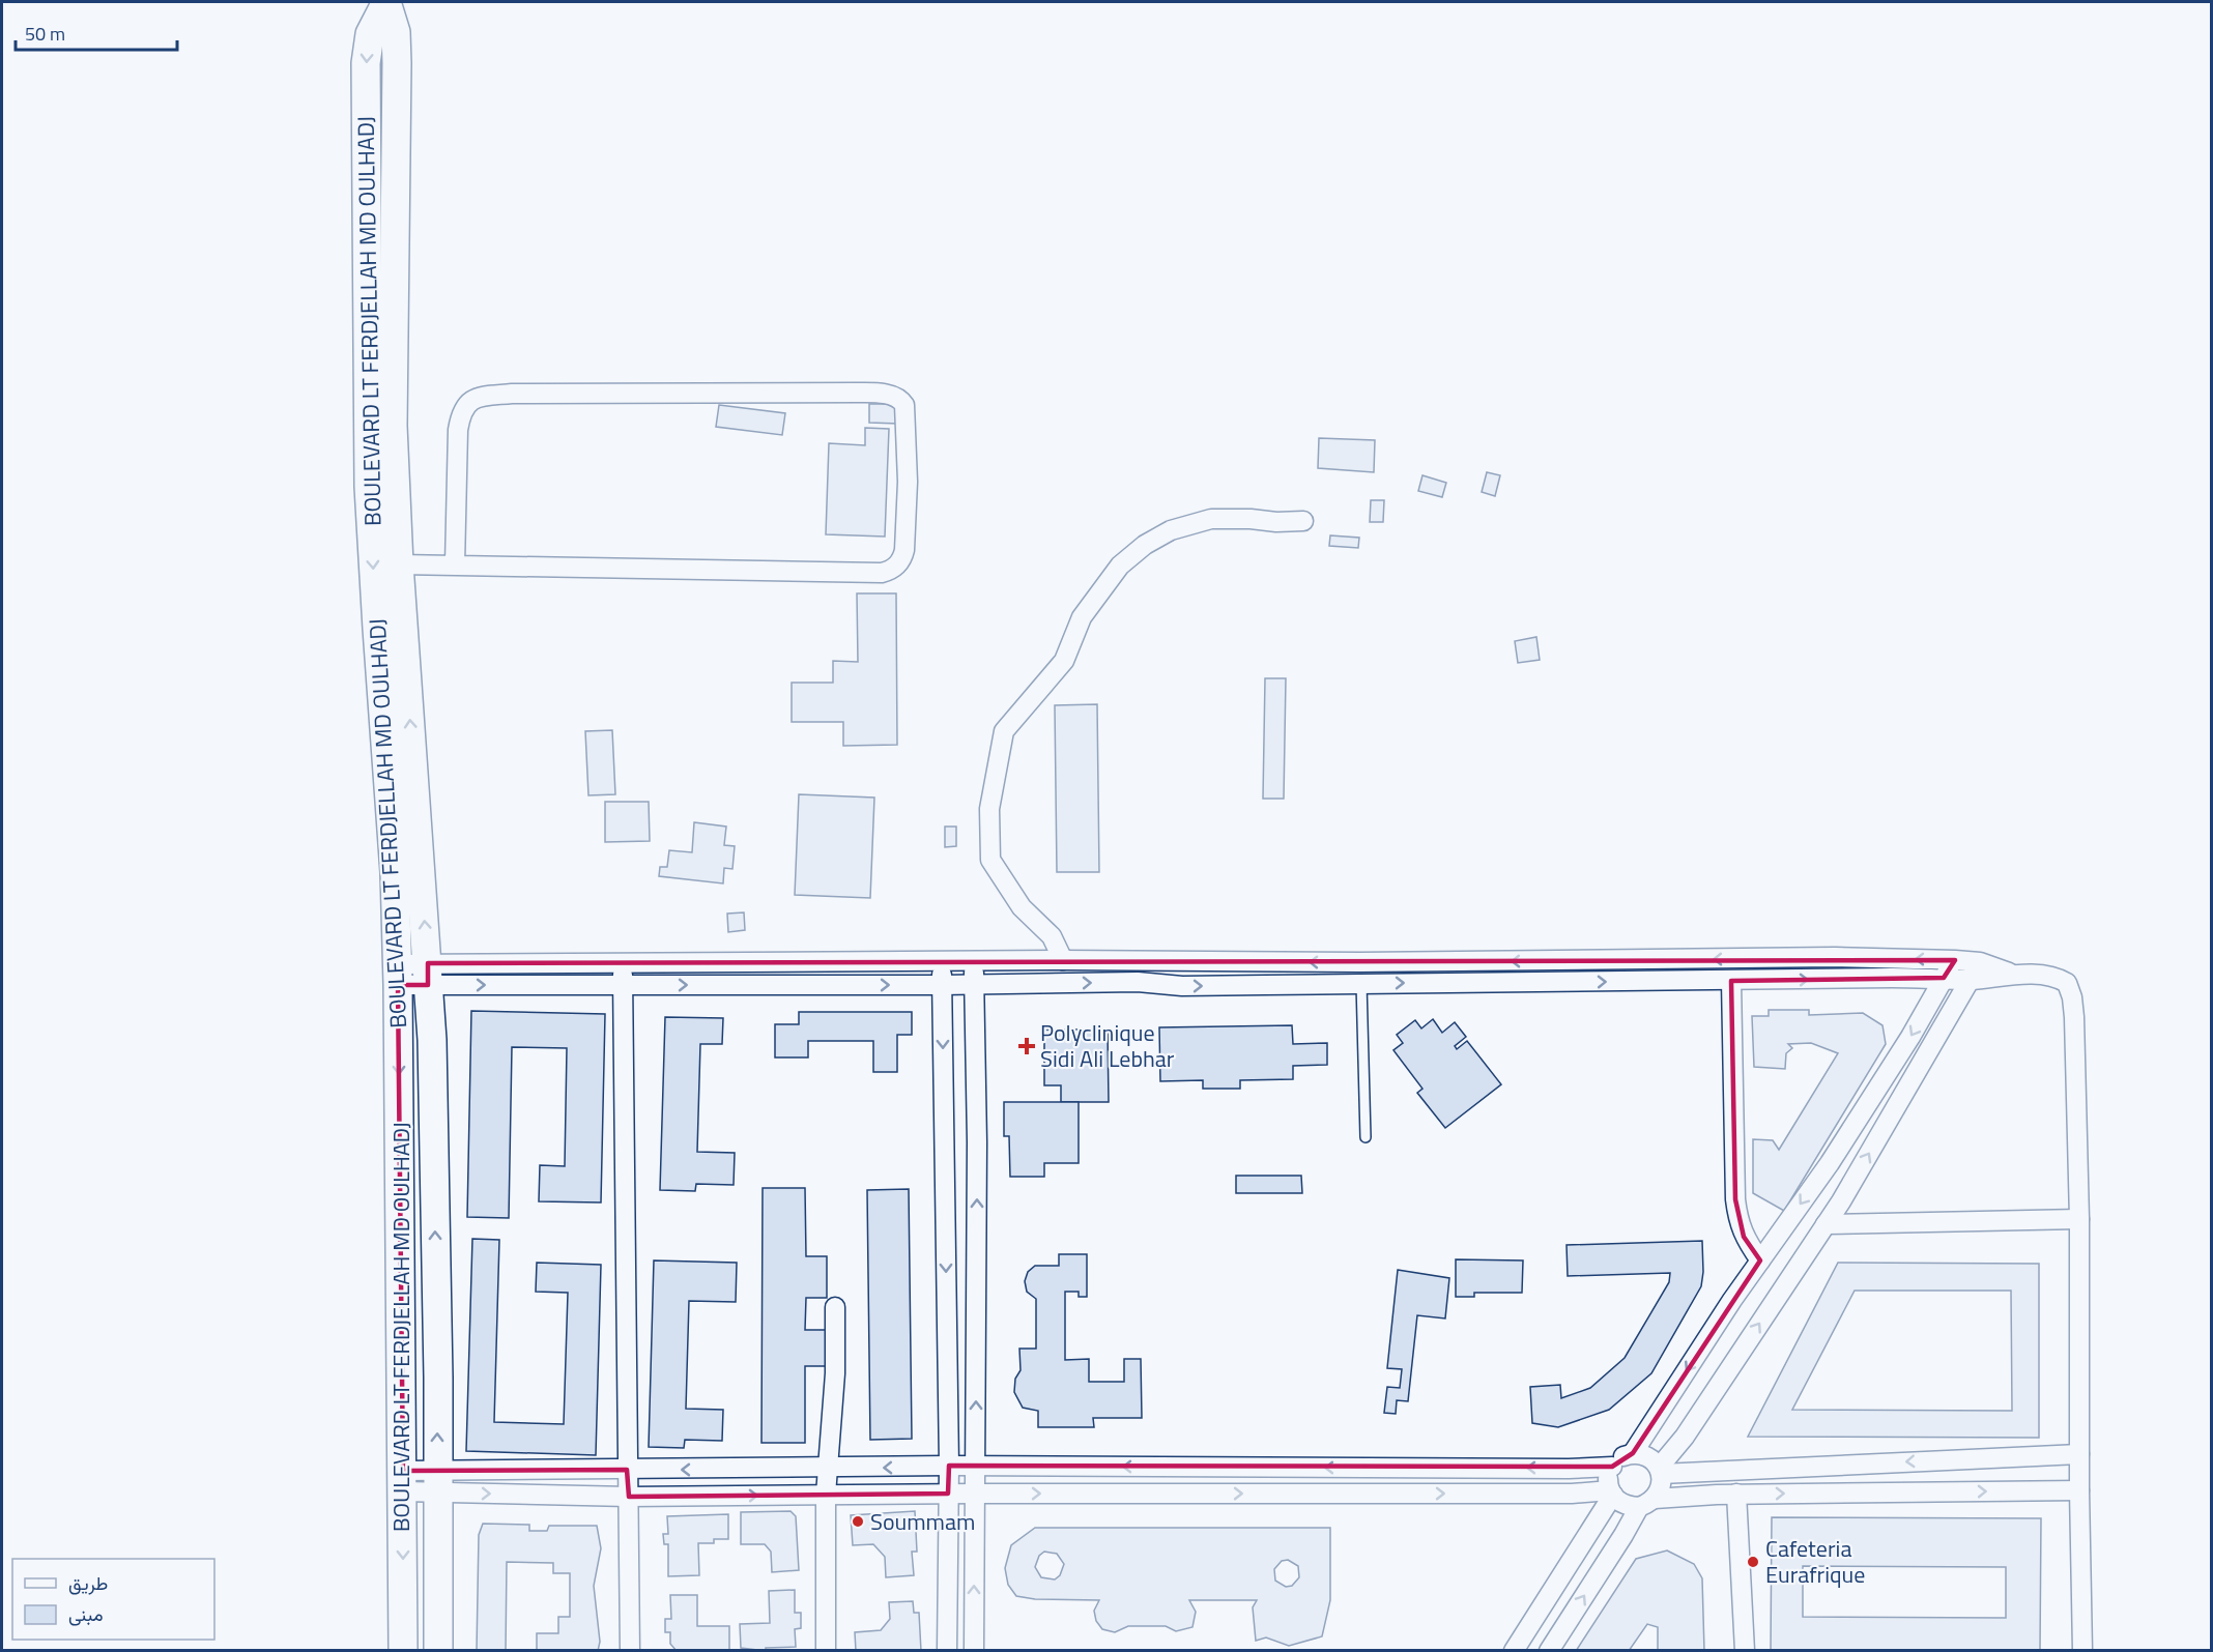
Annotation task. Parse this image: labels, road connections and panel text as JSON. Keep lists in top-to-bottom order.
{
  "streets": {
    "street": ["BOULEVARD LT FERDJELLAH MD OULHADJ"]
  },
  "places": {
    "health": ["Polyclinique Sidi Ali Lebhar"],
    "other": ["Soummam", "Cafeteria Eurafrique"]
  },
  "legend": ["طريق", "مبنى"],
  "scale_bar": "50 m"
}
